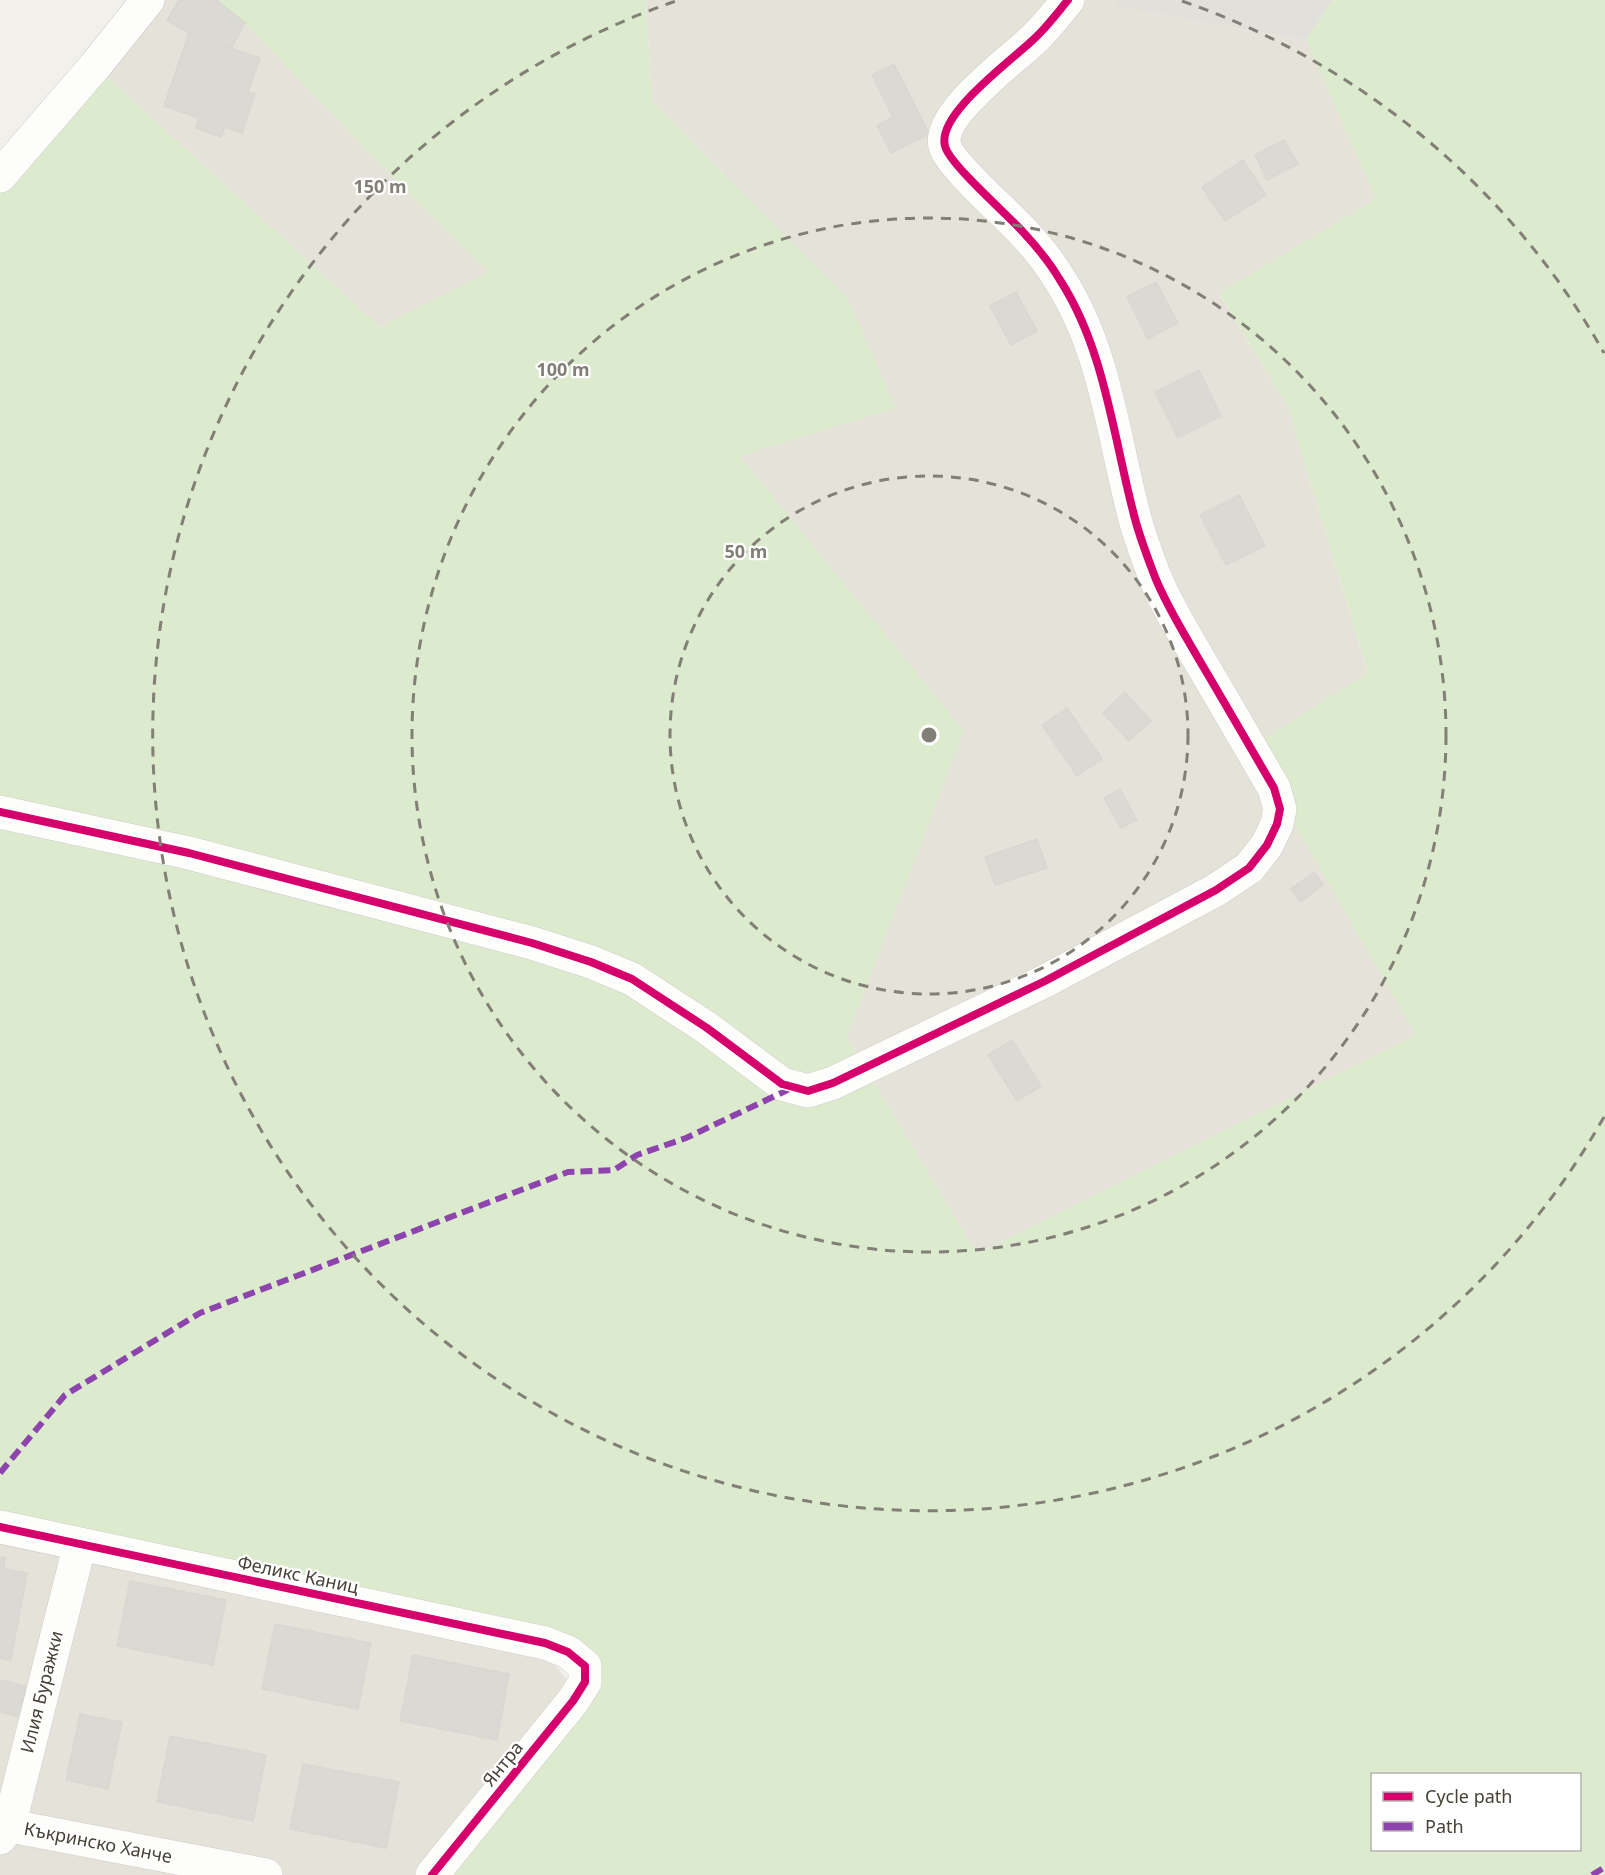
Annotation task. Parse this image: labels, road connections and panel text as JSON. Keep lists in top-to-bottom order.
{
  "streets": {
    "street": [
      "Феликс Каниц",
      "Илия Буражки",
      "Янтра",
      "Къкринско Ханче"
    ]
  },
  "crossings": [
    ["Феликс Каниц", "Илия Буражки"],
    ["Феликс Каниц", "Янтра"],
    ["Илия Буражки", "Къкринско Ханче"]
  ],
  "legend": ["Cycle path", "Path"],
  "rings": ["150 m", "100 m", "50 m"]
}
